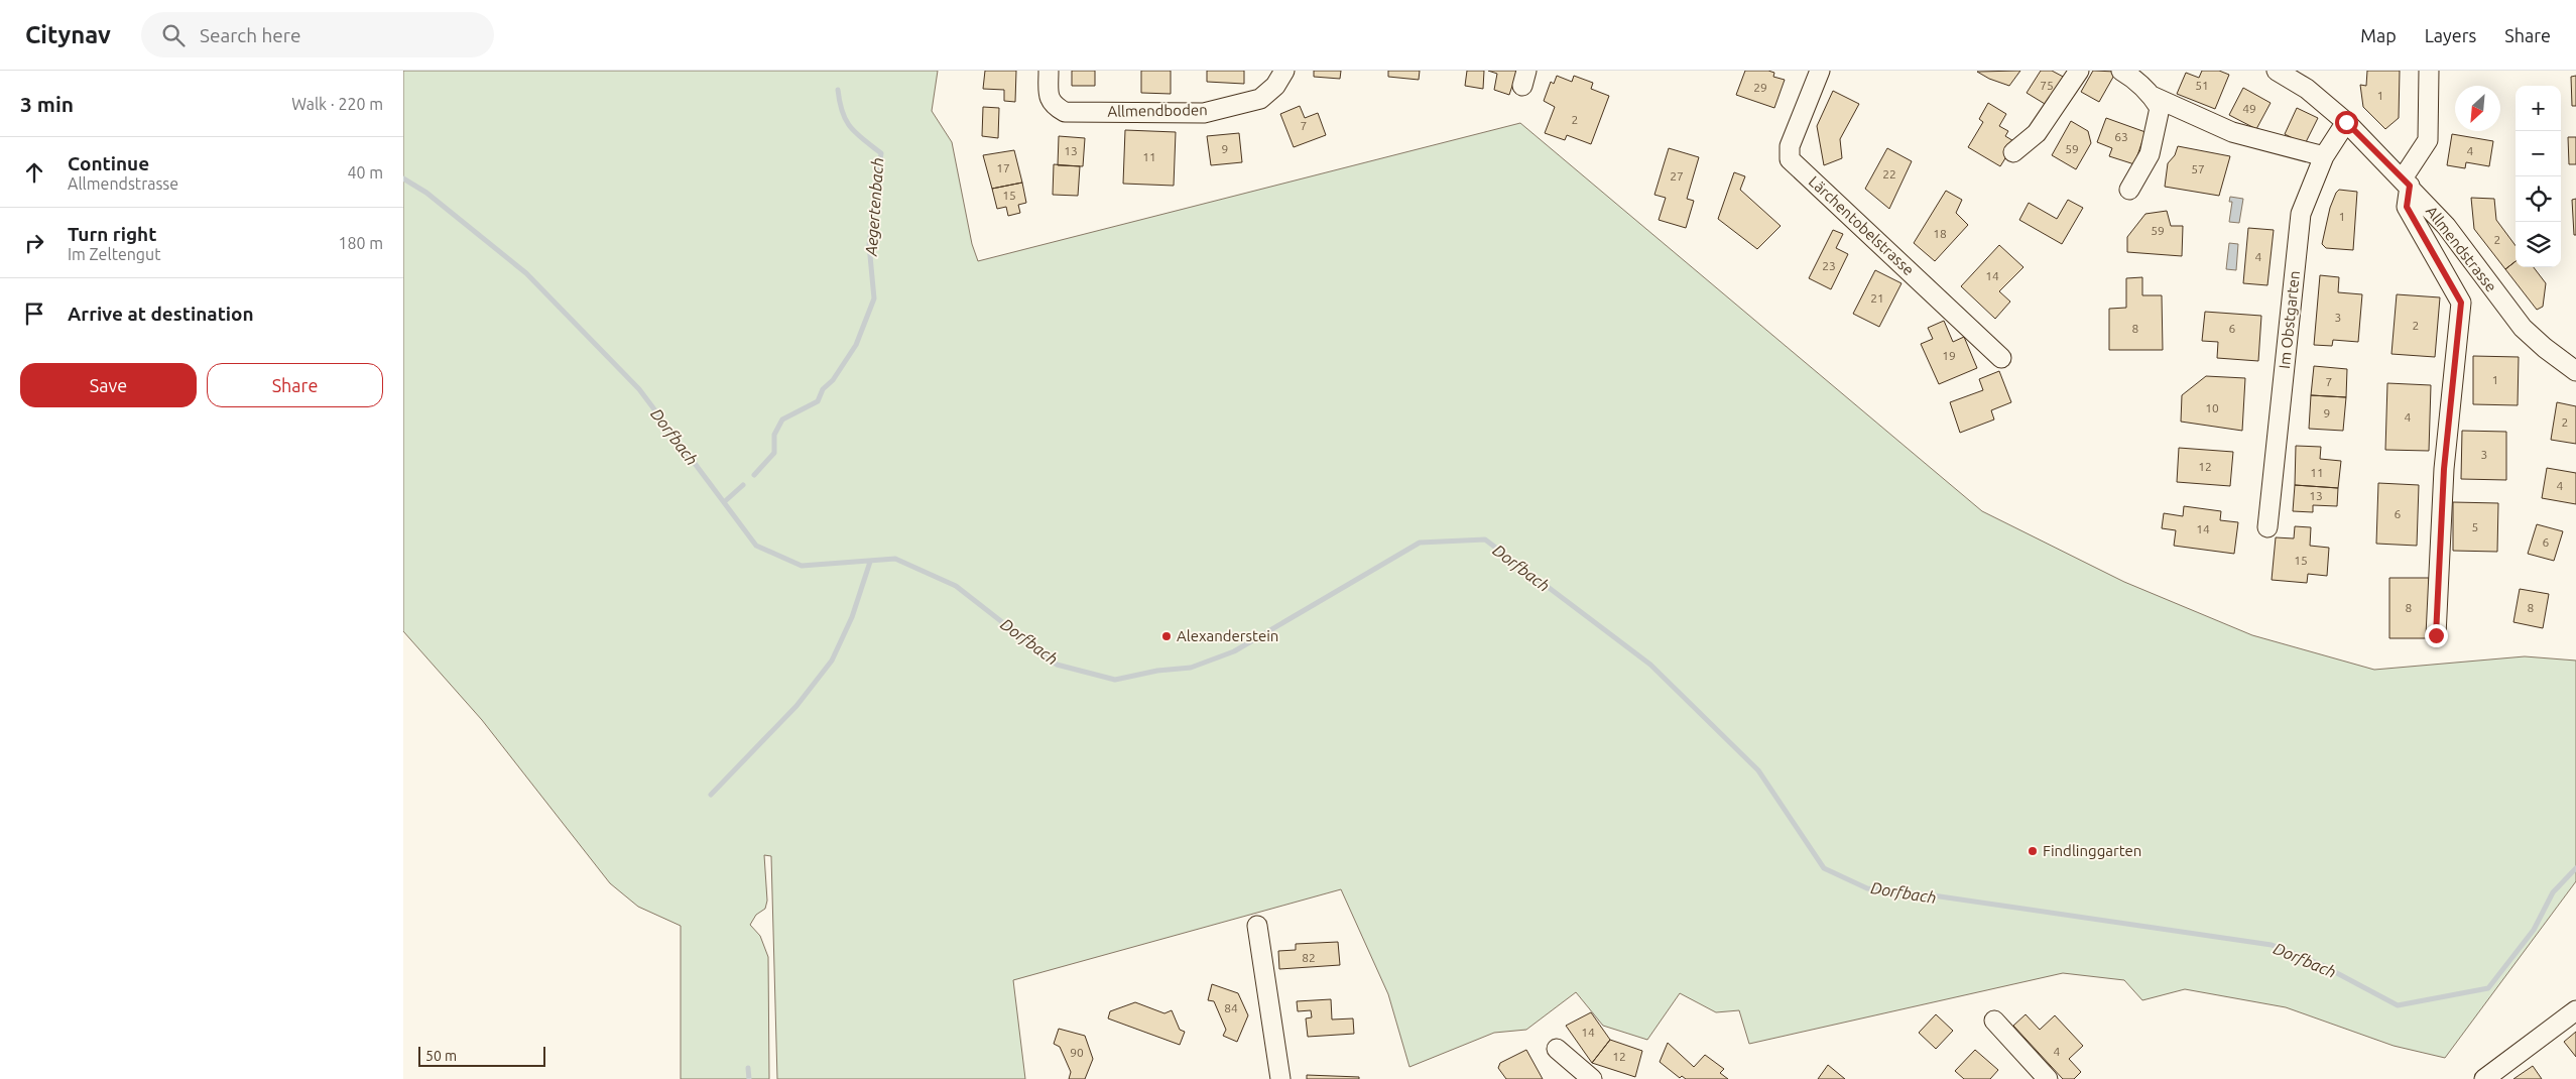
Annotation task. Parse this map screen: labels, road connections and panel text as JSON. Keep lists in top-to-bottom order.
{
  "streets": {
    "street": [
      "Allmendboden",
      "Lärchentobelstrasse",
      "Allmendstrasse",
      "Im Obstgarten"
    ]
  },
  "crossings": [
    ["Allmendstrasse", "Im Obstgarten"]
  ],
  "water": ["Aegertenbach", "Dorfbach"],
  "places": ["Alexanderstein", "Findlinggarten"],
  "house_numbers": [
    "75",
    "51",
    "29",
    "1",
    "49",
    "2",
    "7",
    "63",
    "9",
    "59",
    "13",
    "4",
    "11",
    "17",
    "57",
    "22",
    "27",
    "15",
    "1",
    "59",
    "18",
    "2",
    "4",
    "23",
    "14",
    "21",
    "3",
    "2",
    "8",
    "6",
    "19",
    "1",
    "7",
    "10",
    "9",
    "4",
    "2",
    "3",
    "12",
    "11",
    "4",
    "13",
    "6",
    "5",
    "14",
    "6",
    "15",
    "8",
    "8",
    "82",
    "84",
    "14",
    "4",
    "90",
    "12"
  ],
  "scale_bar": "50 m",
  "north": "bottom left",
  "page": {
    "header": "Citynav",
    "search": "Search here",
    "nav": ["Map", "Layers", "Share"],
    "heading": ["3 min", "Walk · 220 m"],
    "map_buttons": ["+", "−"],
    "list": [
      ["Continue", "Allmendstrasse", "40 m"],
      ["Turn right", "Im Zeltengut", "180 m"],
      "Arrive at destination"
    ],
    "buttons": ["Save", "Share"],
    "scale": "50 m"
  }
}
